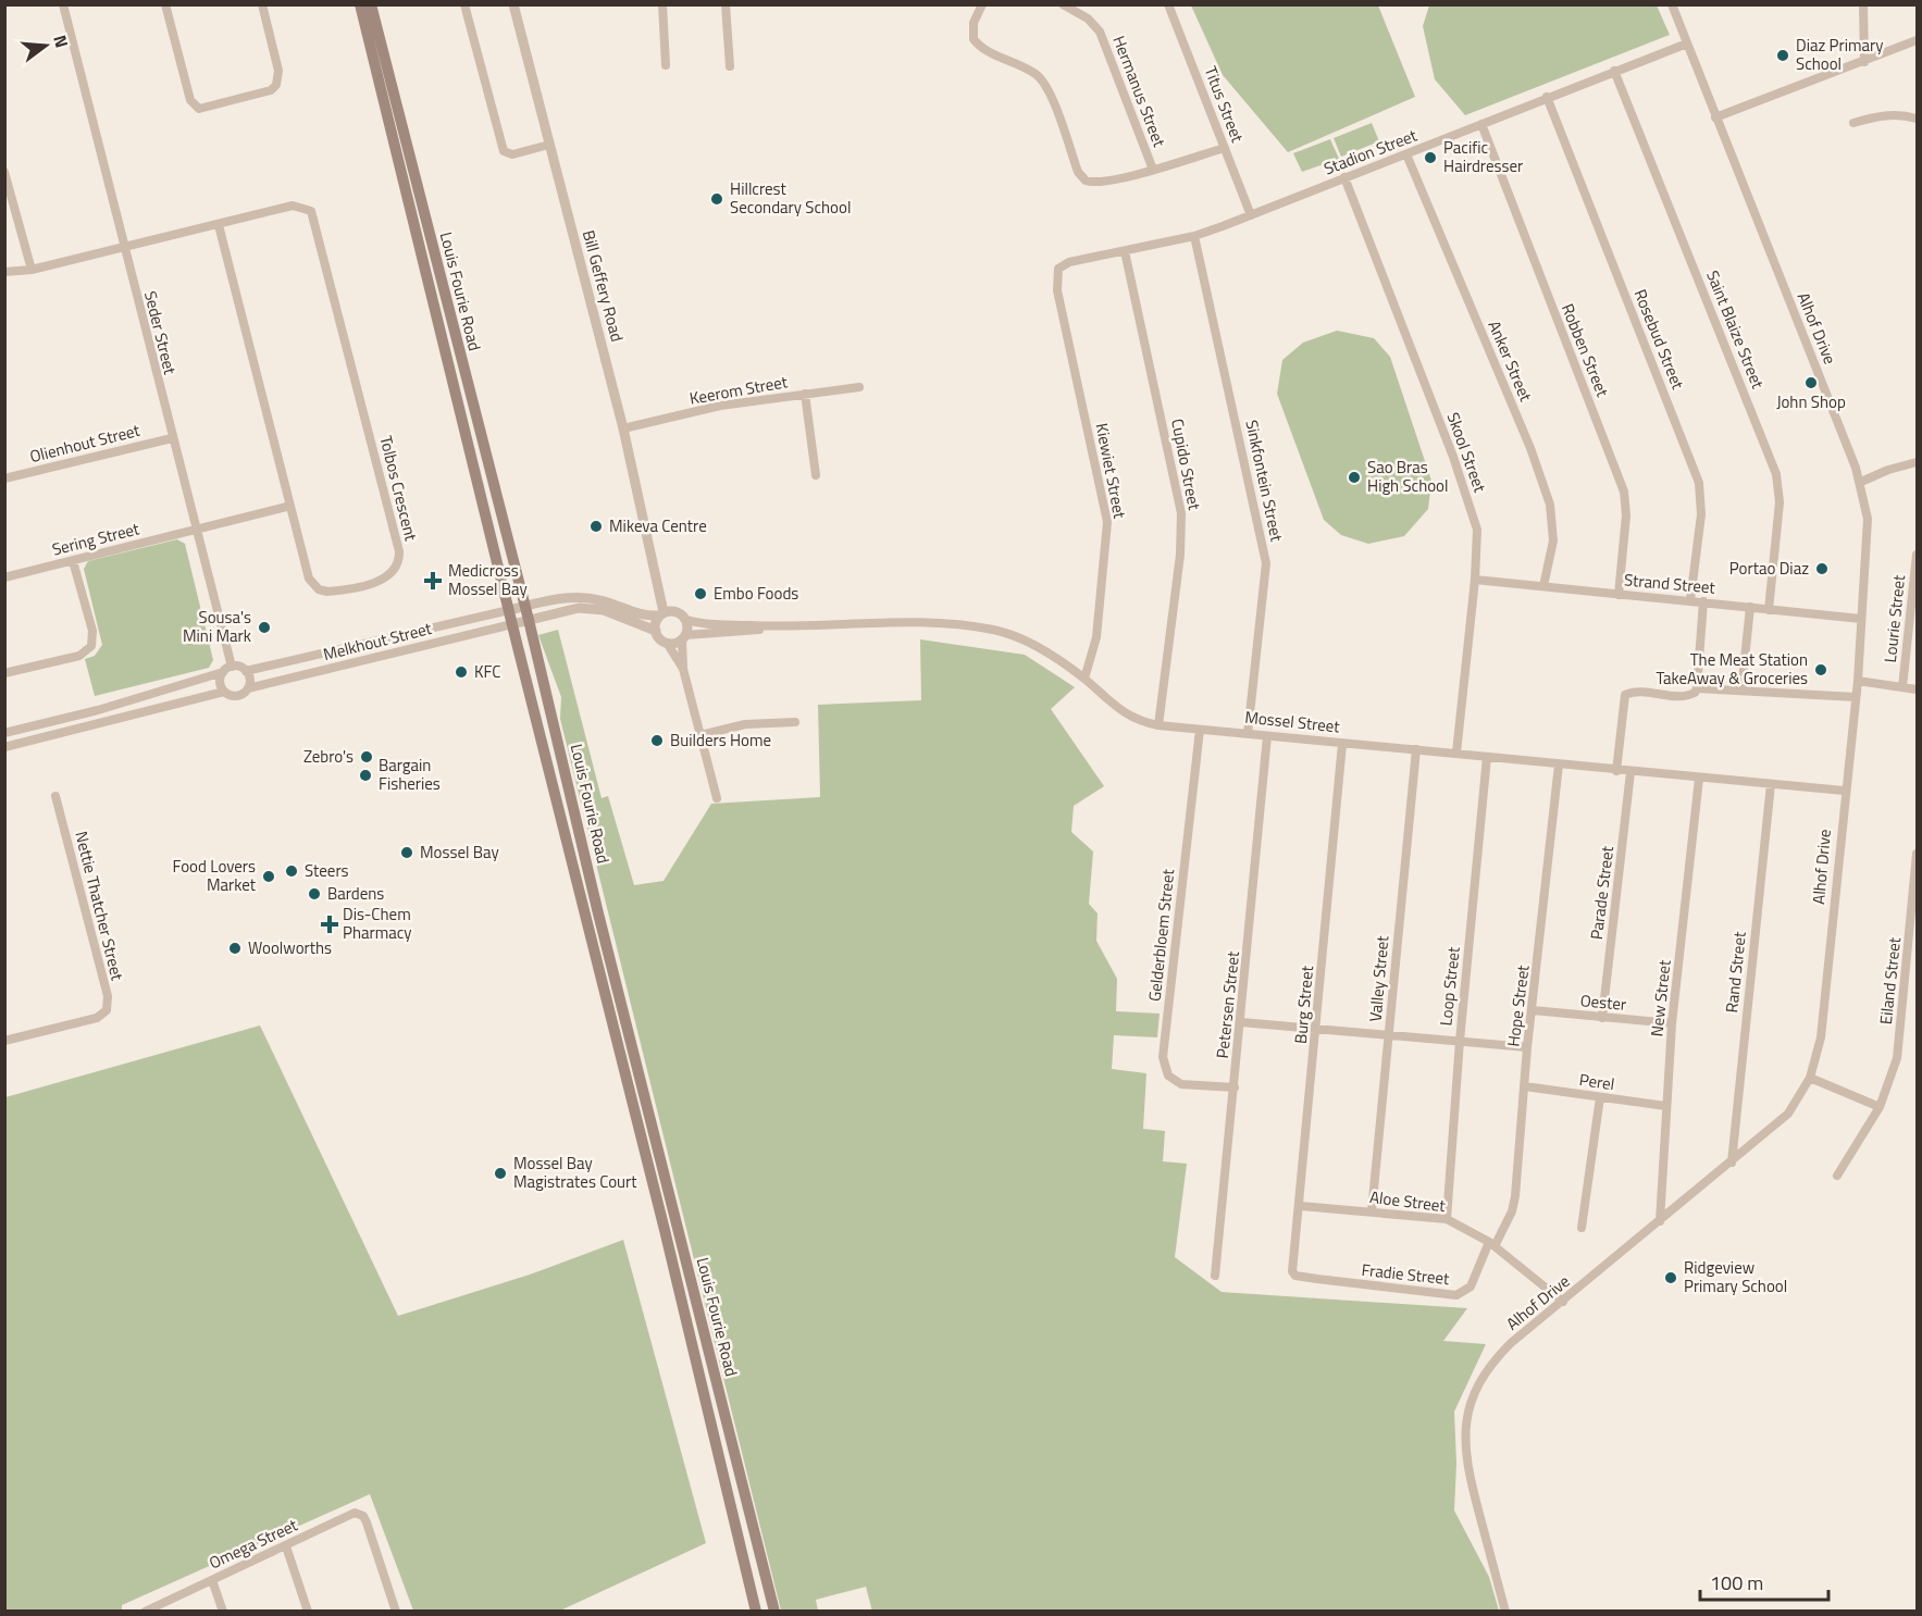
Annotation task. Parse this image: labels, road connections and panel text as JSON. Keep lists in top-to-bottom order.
{
  "streets": {
    "main road": ["Louis Fourie Road"],
    "street": [
      "Hermanus Street",
      "Titus Street",
      "Stadion Street",
      "Bill Geffery Road",
      "Alhof Drive",
      "Saint Blaize Street",
      "Seder Street",
      "Rosebud Street",
      "Robben Street",
      "Anker Street",
      "Keerom Street",
      "Olienhout Street",
      "Skool Street",
      "Cupido Street",
      "Kiewiet Street",
      "Sinkfontein Street",
      "Tolbos Crescent",
      "Sering Street",
      "Strand Street",
      "Lourie Street",
      "Melkhout Street",
      "Mossel Street",
      "Parade Street",
      "Nettie Thatcher Street",
      "Gelderbloem Street",
      "Rand Street",
      "Valley Street",
      "Eiland Street",
      "Loop Street",
      "New Street",
      "Oester",
      "Petersen Street",
      "Burg Street",
      "Hope Street",
      "Perel",
      "Aloe Street",
      "Fradie Street",
      "Omega Street"
    ]
  },
  "crossings": [
    ["Titus Street", "Stadion Street"],
    ["Stadion Street", "Alhof Drive"],
    ["Stadion Street", "Saint Blaize Street"],
    ["Stadion Street", "Rosebud Street"],
    ["Stadion Street", "Robben Street"],
    ["Stadion Street", "Anker Street"],
    ["Stadion Street", "Skool Street"],
    ["Stadion Street", "Cupido Street"],
    ["Stadion Street", "Kiewiet Street"],
    ["Stadion Street", "Sinkfontein Street"],
    ["Bill Geffery Road", "Keerom Street"],
    ["Louis Fourie Road", "Melkhout Street"],
    ["Alhof Drive", "Strand Street"],
    ["Alhof Drive", "Mossel Street"],
    ["Alhof Drive", "Rand Street"],
    ["Alhof Drive", "New Street"],
    ["Alhof Drive", "Aloe Street"],
    ["Saint Blaize Street", "Strand Street"],
    ["Seder Street", "Olienhout Street"],
    ["Seder Street", "Tolbos Crescent"],
    ["Seder Street", "Sering Street"],
    ["Seder Street", "Melkhout Street"],
    ["Rosebud Street", "Strand Street"],
    ["Robben Street", "Strand Street"],
    ["Anker Street", "Strand Street"],
    ["Skool Street", "Strand Street"],
    ["Skool Street", "Mossel Street"],
    ["Cupido Street", "Mossel Street"],
    ["Kiewiet Street", "Mossel Street"],
    ["Sinkfontein Street", "Mossel Street"],
    ["Tolbos Crescent", "Sering Street"],
    ["Mossel Street", "Parade Street"],
    ["Mossel Street", "Gelderbloem Street"],
    ["Mossel Street", "Rand Street"],
    ["Mossel Street", "Valley Street"],
    ["Mossel Street", "Loop Street"],
    ["Mossel Street", "New Street"],
    ["Mossel Street", "Petersen Street"],
    ["Mossel Street", "Burg Street"],
    ["Mossel Street", "Hope Street"],
    ["Parade Street", "Oester"],
    ["Gelderbloem Street", "Petersen Street"],
    ["Valley Street", "Aloe Street"],
    ["Loop Street", "Aloe Street"],
    ["New Street", "Oester"],
    ["New Street", "Perel"],
    ["Oester", "Hope Street"],
    ["Burg Street", "Aloe Street"],
    ["Burg Street", "Fradie Street"],
    ["Hope Street", "Perel"],
    ["Hope Street", "Aloe Street"],
    ["Hope Street", "Fradie Street"],
    ["Aloe Street", "Fradie Street"]
  ],
  "places": {
    "other": [
      "Diaz Primary School",
      "Pacific Hairdresser",
      "Hillcrest Secondary School",
      "John Shop",
      "Sao Bras High School",
      "Mikeva Centre",
      "Portao Diaz",
      "Embo Foods",
      "Sousa's Mini Mark",
      "The Meat Station TakeAway & Groceries",
      "KFC",
      "Builders Home",
      "Zebro's",
      "Bargain Fisheries",
      "Mossel Bay",
      "Steers",
      "Food Lovers Market",
      "Bardens",
      "Woolworths",
      "Mossel Bay Magistrates Court",
      "Ridgeview Primary School"
    ],
    "health": ["Medicross Mossel Bay", "Dis-Chem Pharmacy"]
  },
  "scale_bar": "100 m",
  "north": "right"
}
